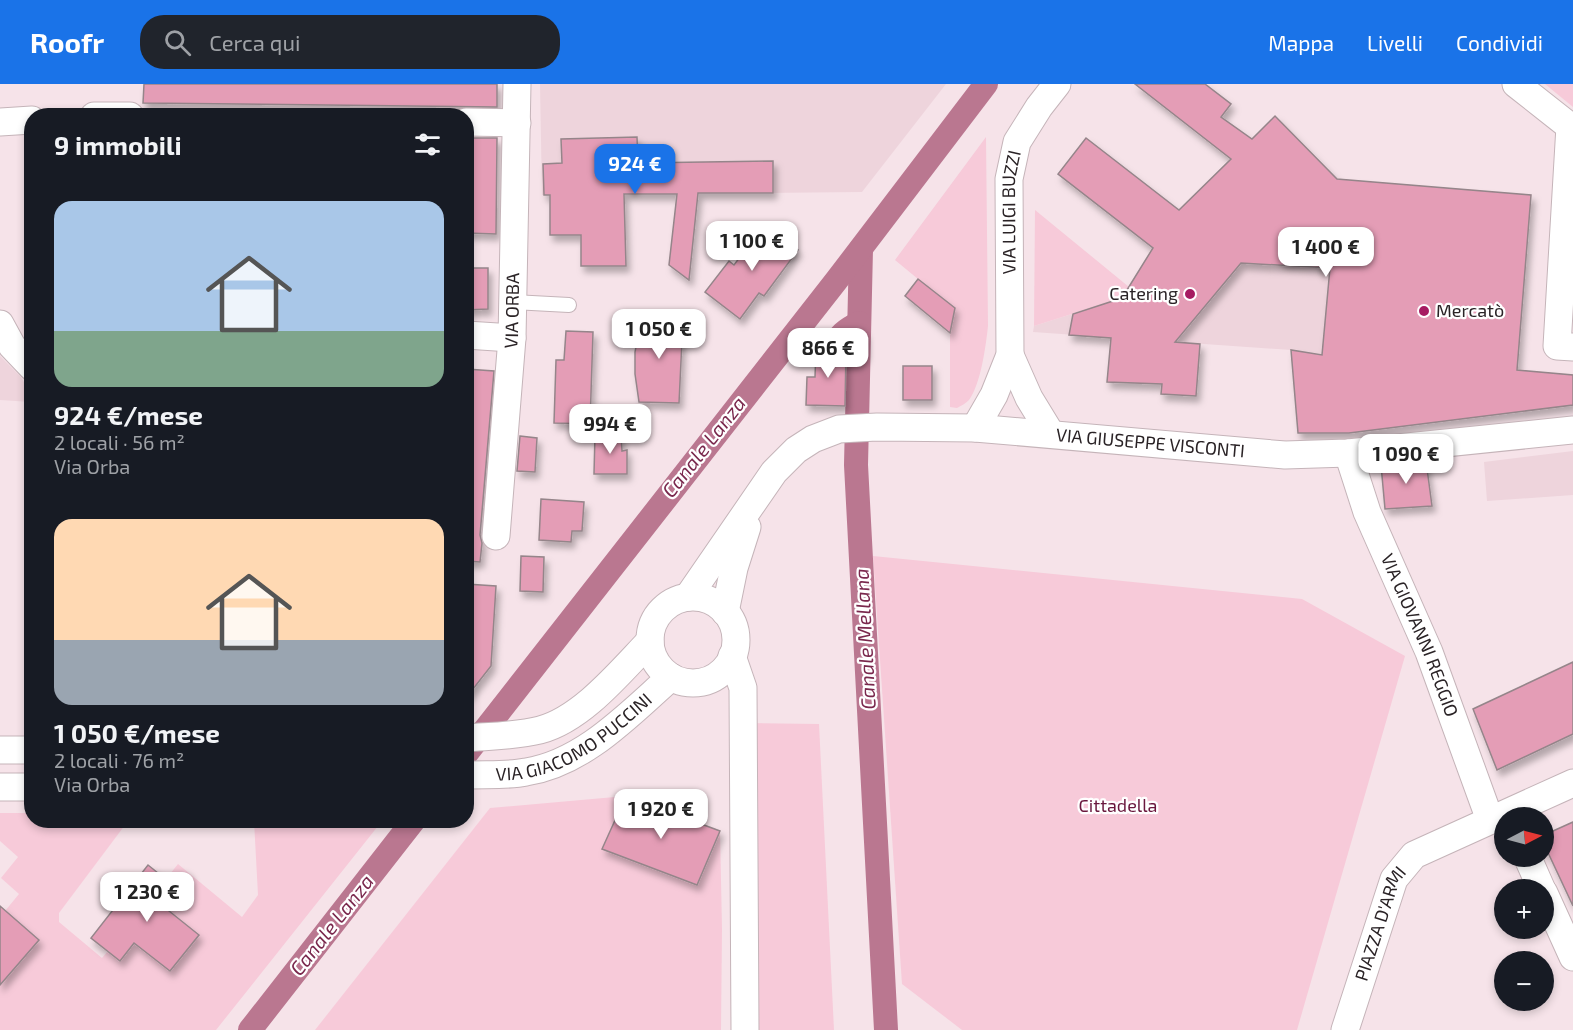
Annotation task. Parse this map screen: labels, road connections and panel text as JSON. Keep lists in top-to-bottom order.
{
  "streets": {
    "street": [
      "VIA LUIGI BUZZI",
      "VIA ORBA",
      "VIA GIUSEPPE VISCONTI",
      "VIA GIOVANNI REGGIO",
      "VIA GIACOMO PUCCINI",
      "PIAZZA D'ARMI"
    ]
  },
  "crossings": [
    ["VIA LUIGI BUZZI", "VIA GIUSEPPE VISCONTI"],
    ["VIA GIUSEPPE VISCONTI", "VIA GIOVANNI REGGIO"],
    ["VIA GIUSEPPE VISCONTI", "VIA GIACOMO PUCCINI"]
  ],
  "water": ["Canale Lanza", "Canale Mellana"],
  "parks": ["Cittadella"],
  "places": ["Catering", "Mercatò"],
  "north": "right",
  "page": {
    "header": "Roofr",
    "search": "Cerca qui",
    "nav": ["Mappa", "Livelli", "Condividi"],
    "heading": "9 immobili",
    "price": [
      "924 €",
      "1 100 €",
      "1 400 €",
      "1 050 €",
      "866 €",
      "994 €",
      "1 090 €",
      "1 920 €",
      "1 230 €"
    ],
    "list": [
      {
        "name": "924 €/mese",
        "note": "2 locali · 56 m² · Via Orba"
      },
      {
        "name": "1 050 €/mese",
        "note": "2 locali · 76 m² · Via Orba"
      }
    ],
    "map_buttons": ["+", "−"]
  }
}
